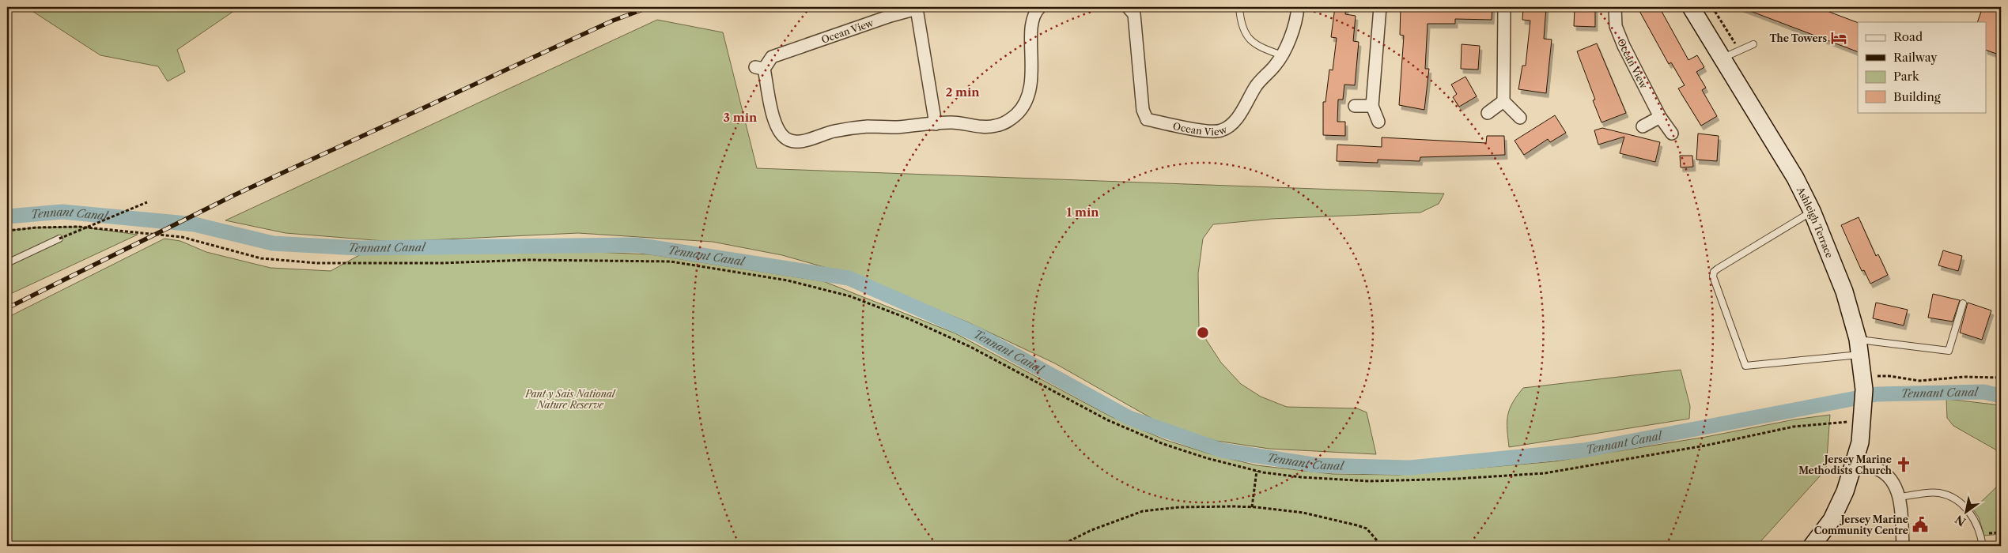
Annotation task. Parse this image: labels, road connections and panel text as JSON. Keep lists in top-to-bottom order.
{
  "streets": {
    "main road": ["Ashleigh Terrace"],
    "street": ["Ocean View"]
  },
  "water": ["Tennant Canal"],
  "parks": ["Pant y Sais National Nature Reserve"],
  "places": {
    "hotel": ["The Towers"],
    "church": ["Jersey Marine Methodists Church"],
    "public building": ["Jersey Marine Community Centre"]
  },
  "legend": [
    "Road",
    "Railway",
    "Park",
    "Building"
  ],
  "north": "bottom left",
  "rings": ["2 min", "3 min", "1 min"]
}
